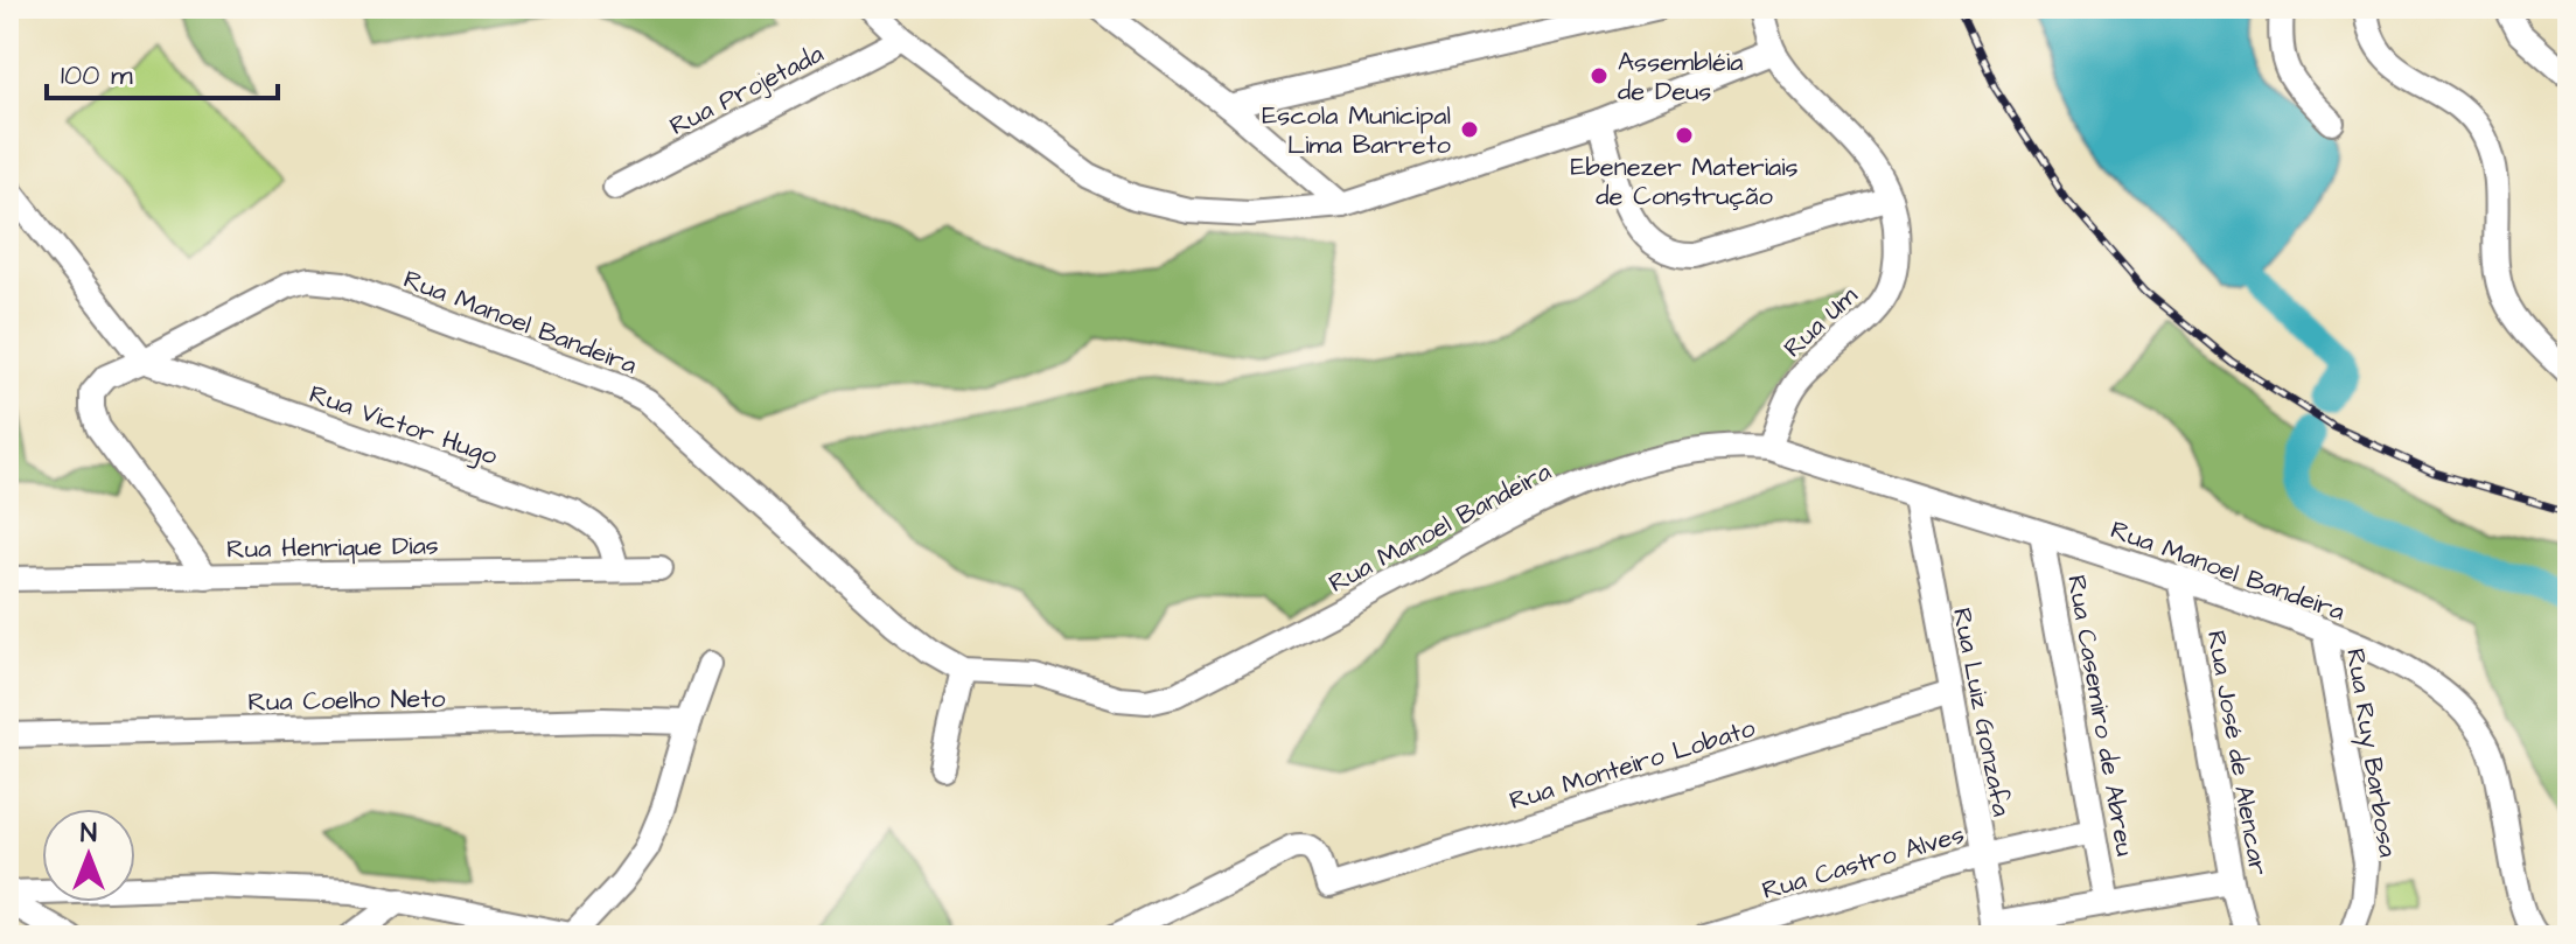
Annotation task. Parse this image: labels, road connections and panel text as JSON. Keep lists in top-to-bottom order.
{
  "streets": {
    "street": [
      "Rua Projetada",
      "Rua Manoel Bandeira",
      "Rua Um",
      "Rua Victor Hugo",
      "Rua Henrique Dias",
      "Rua Coelho Neto",
      "Rua Luiz Gonzafa",
      "Rua Casemiro de Abreu",
      "Rua José de Alencar",
      "Rua Ruy Barbosa",
      "Rua Monteiro Lobato",
      "Rua Castro Alves"
    ]
  },
  "crossings": [
    ["Rua Manoel Bandeira", "Rua Um"],
    ["Rua Manoel Bandeira", "Rua Victor Hugo"],
    ["Rua Manoel Bandeira", "Rua Henrique Dias"],
    ["Rua Manoel Bandeira", "Rua Luiz Gonzafa"],
    ["Rua Manoel Bandeira", "Rua Casemiro de Abreu"],
    ["Rua Manoel Bandeira", "Rua José de Alencar"],
    ["Rua Manoel Bandeira", "Rua Ruy Barbosa"],
    ["Rua Victor Hugo", "Rua Henrique Dias"],
    ["Rua Luiz Gonzafa", "Rua Monteiro Lobato"],
    ["Rua Luiz Gonzafa", "Rua Castro Alves"],
    ["Rua Casemiro de Abreu", "Rua Castro Alves"]
  ],
  "places": ["Assembléia de Deus", "Escola Municipal Lima Barreto", "Ebenezer Materiais de Construção"],
  "scale_bar": "100 m",
  "north": "top"
}
